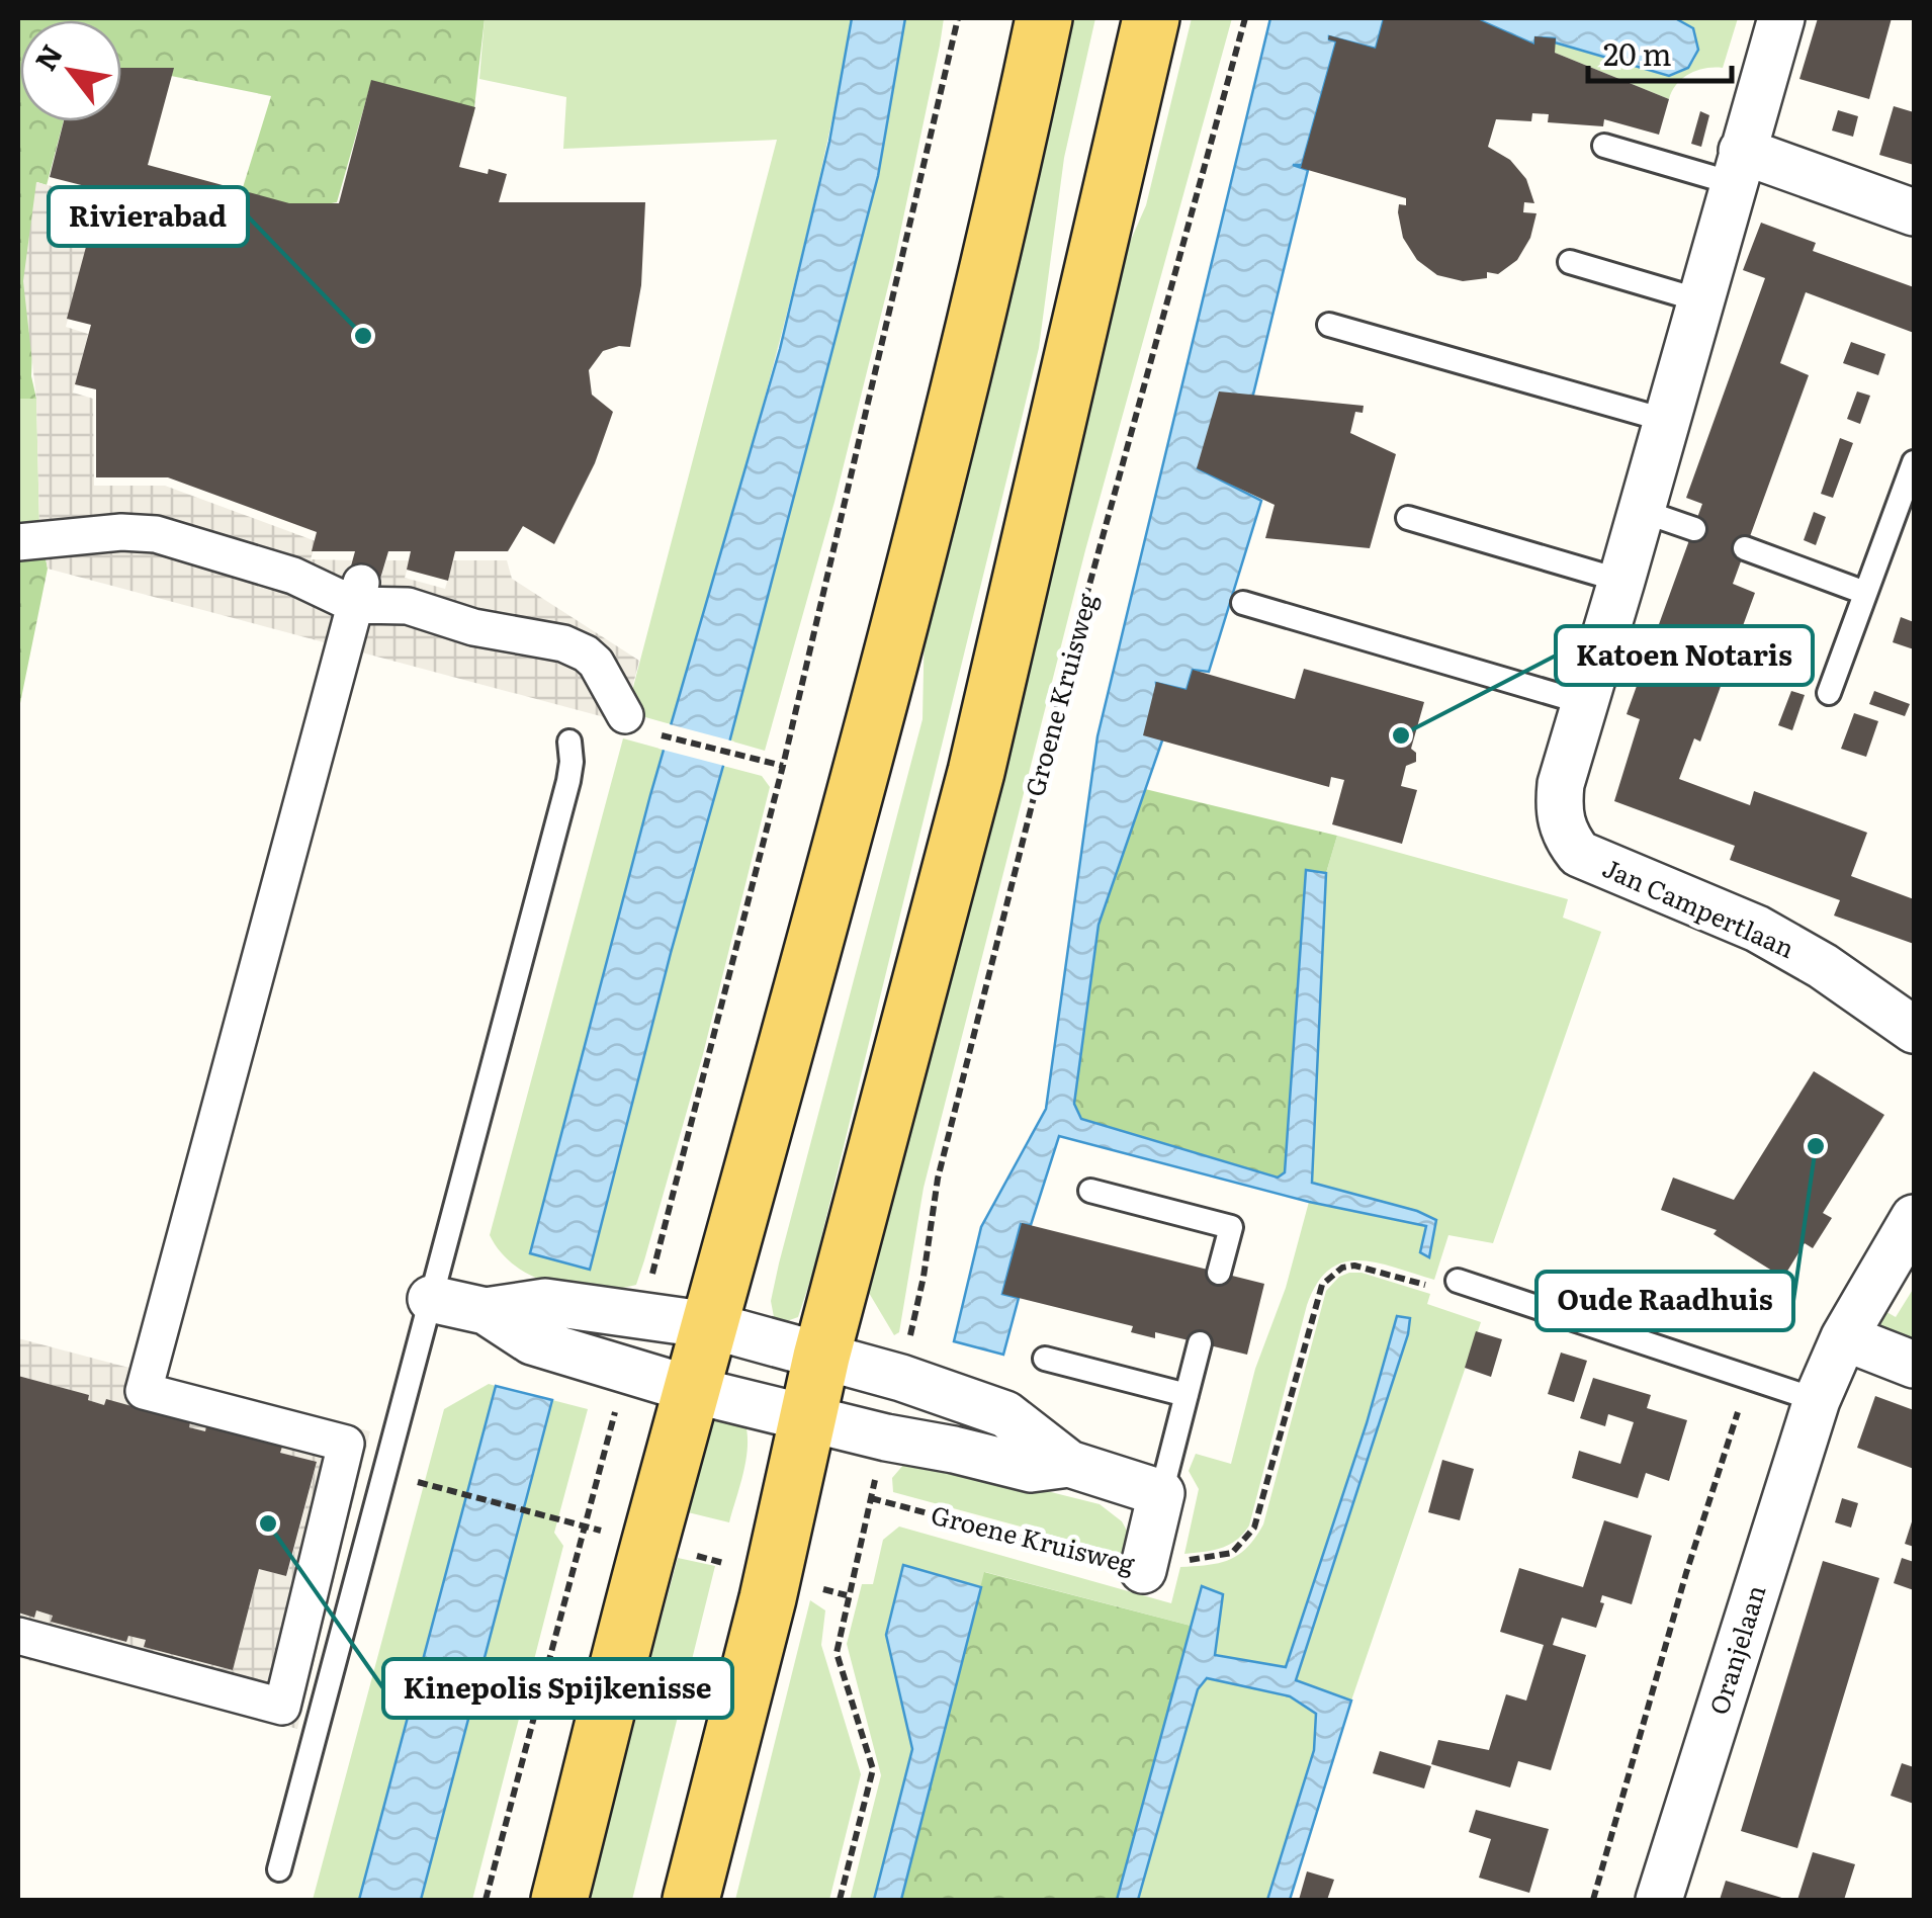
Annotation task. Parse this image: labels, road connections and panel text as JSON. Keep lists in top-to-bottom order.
{
  "streets": {
    "street": ["Groene Kruisweg", "Jan Campertlaan", "Oranjelaan"]
  },
  "places": [
    "Rivierabad",
    "Katoen Notaris",
    "Oude Raadhuis",
    "Kinepolis Spijkenisse"
  ],
  "scale_bar": "20 m",
  "north": "top left"
}
